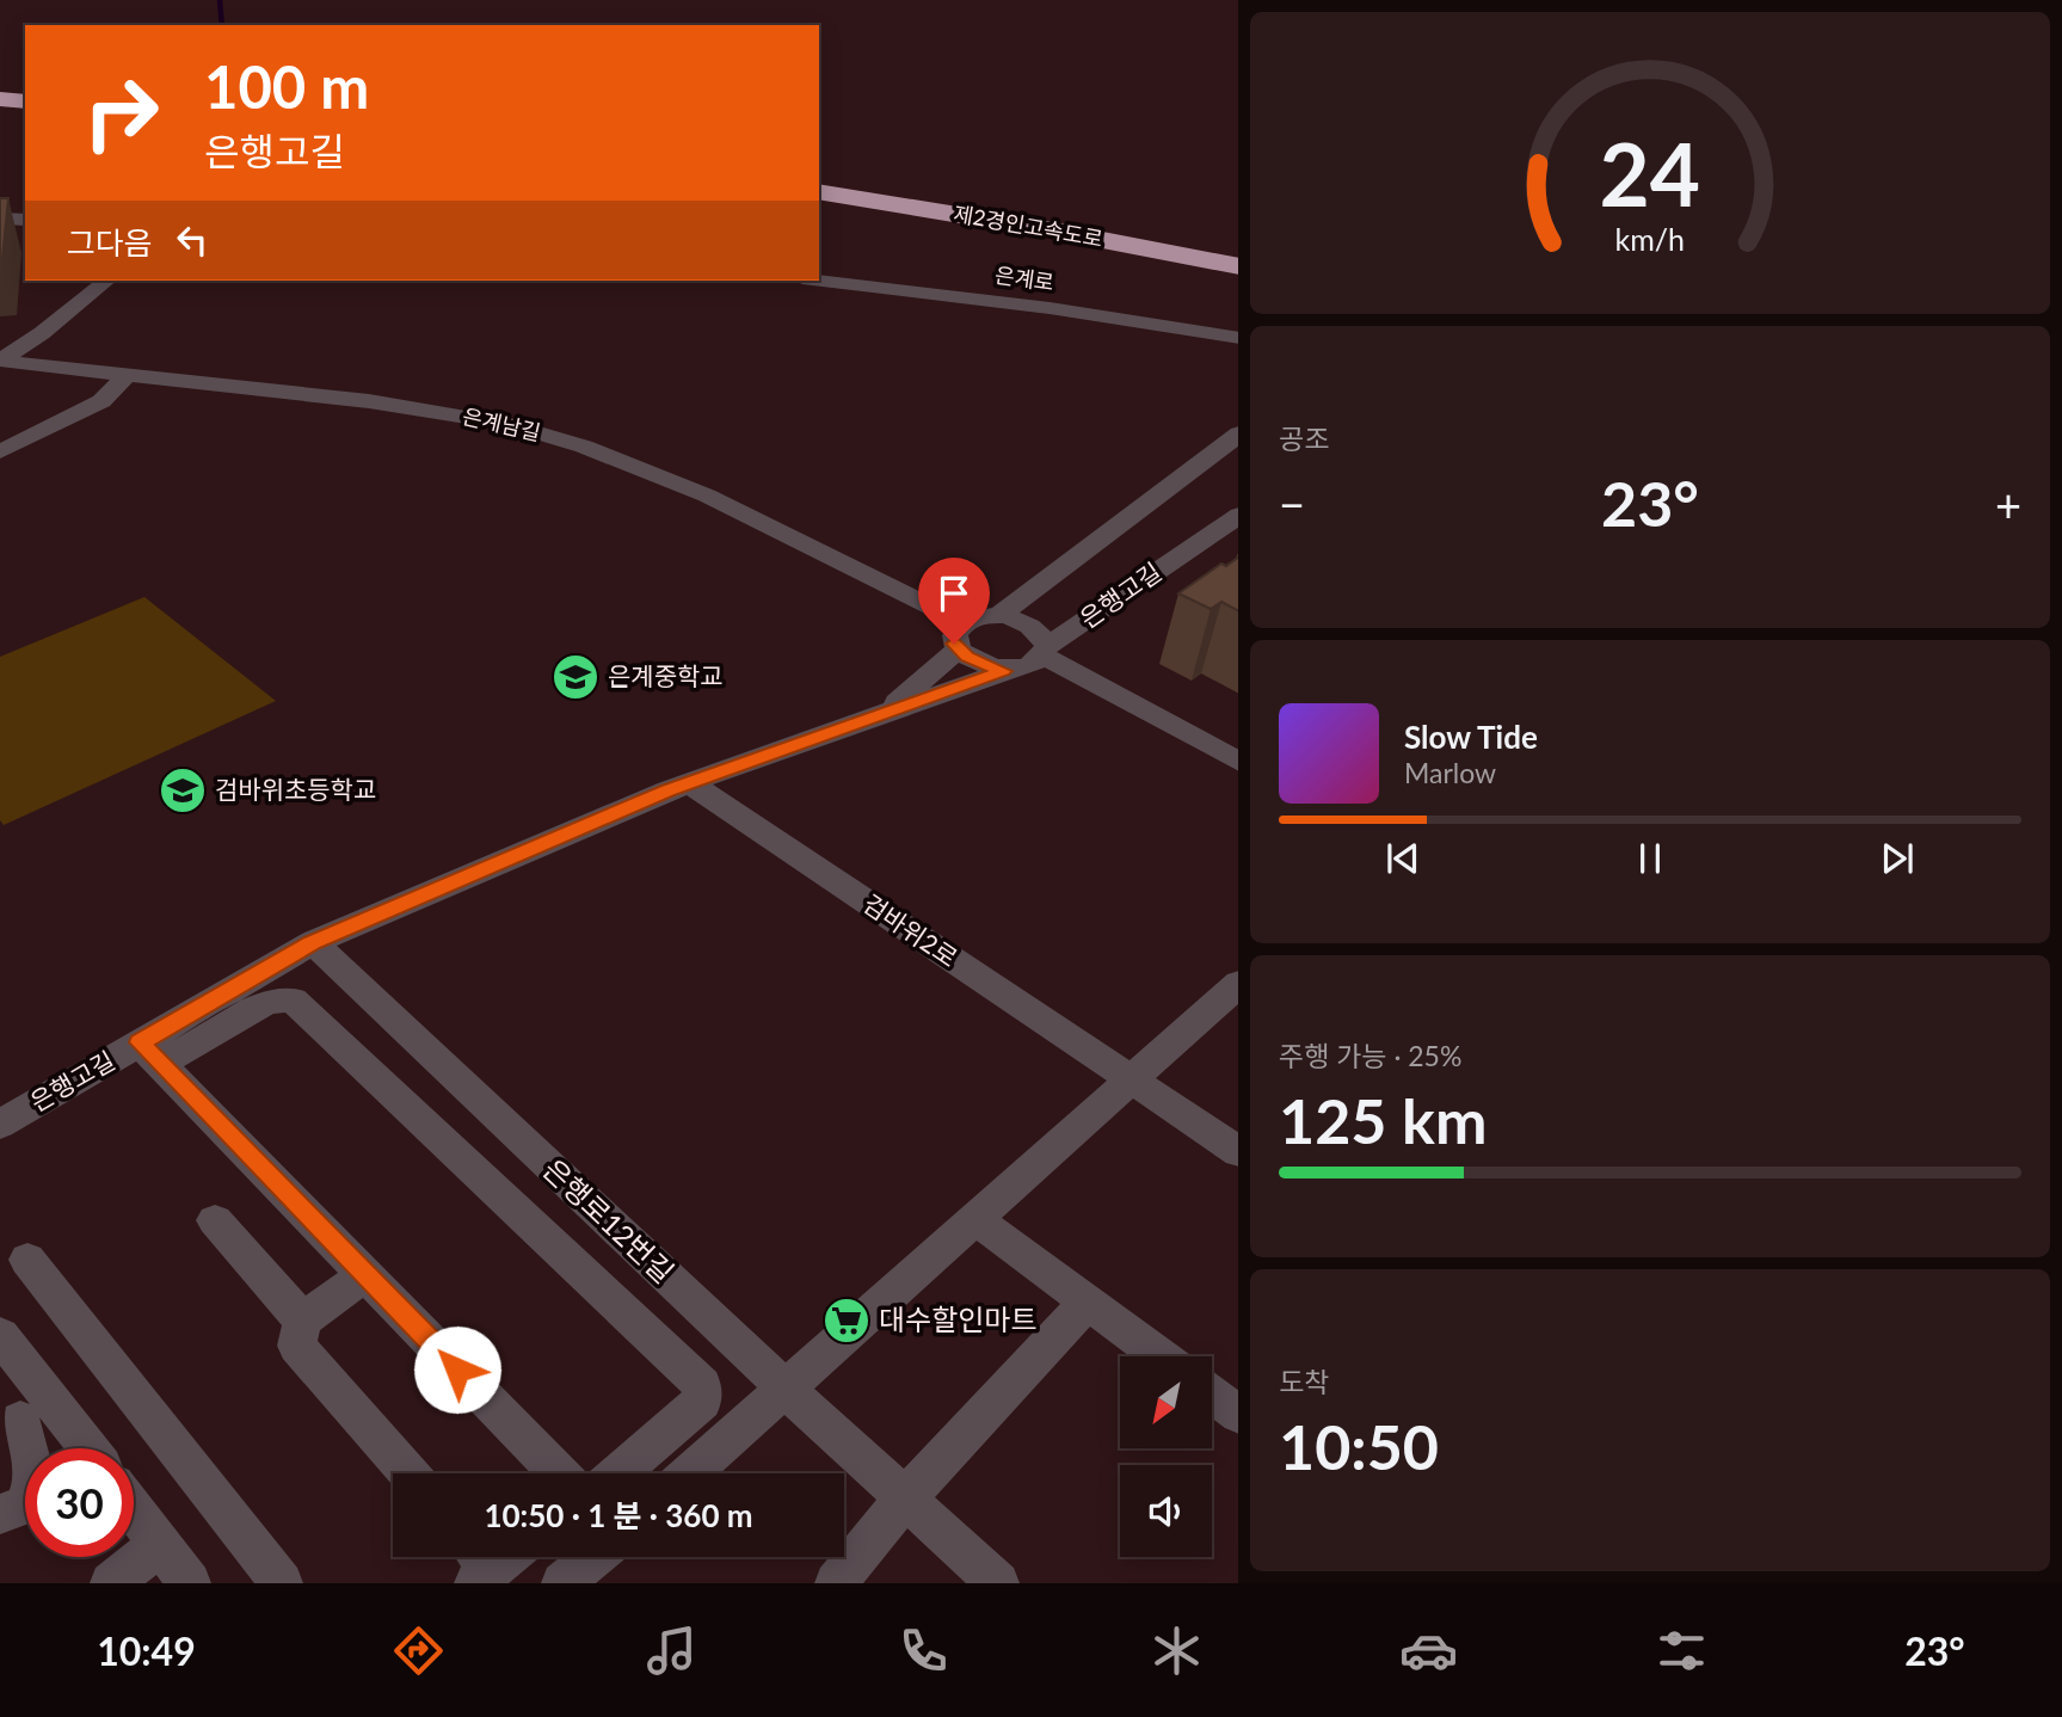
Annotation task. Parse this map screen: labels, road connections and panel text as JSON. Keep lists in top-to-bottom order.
{
  "streets": {
    "highway": ["제2경인고속도로"],
    "street": [
      "은계로",
      "은계남길",
      "은행고길",
      "검바위2로",
      "은행로12번길"
    ]
  },
  "crossings": [
    ["은계남길", "은행고길"],
    ["은행고길", "검바위2로"],
    ["은행고길", "은행로12번길"]
  ],
  "places": {
    "school or university": ["은계중학교", "검바위초등학교"],
    "supermarket": ["대수할인마트"]
  },
  "north": "bottom left",
  "page": {
    "turn": ["100 m", "은행고길"],
    "then": "그다음",
    "tile": [
      "공조",
      ["주행 가능 · 25%", "125 km"],
      ["도착", "10:50"]
    ],
    "heat": ["−", "23°", "+"],
    "song": ["Slow Tide", "Marlow"],
    "limit": "30",
    "trip": "10:50 · 1 분 · 360 m",
    "tabs": ["10:49", "23°"],
    "gauge": ["24", "km/h"]
  }
}
